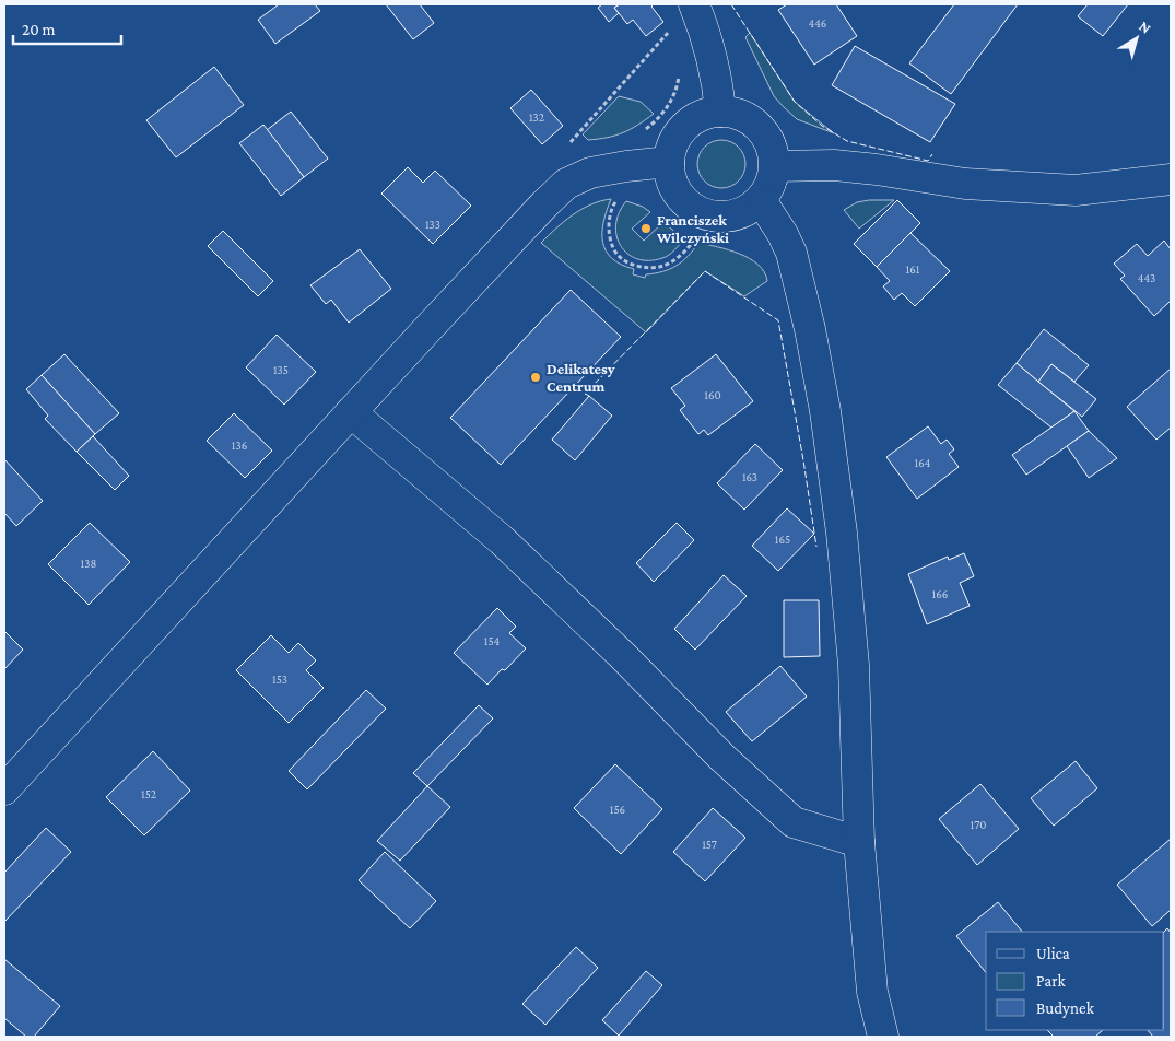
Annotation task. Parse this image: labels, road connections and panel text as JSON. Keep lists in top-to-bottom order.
{
  "places": ["Franciszek Wilczyński", "Delikatesy Centrum"],
  "house_numbers": [
    "446",
    "132",
    "133",
    "161",
    "443",
    "135",
    "160",
    "136",
    "164",
    "163",
    "165",
    "138",
    "166",
    "154",
    "153",
    "152",
    "156",
    "170",
    "157"
  ],
  "legend": ["Ulica", "Park", "Budynek"],
  "scale_bar": "20 m",
  "north": "top right"
}
